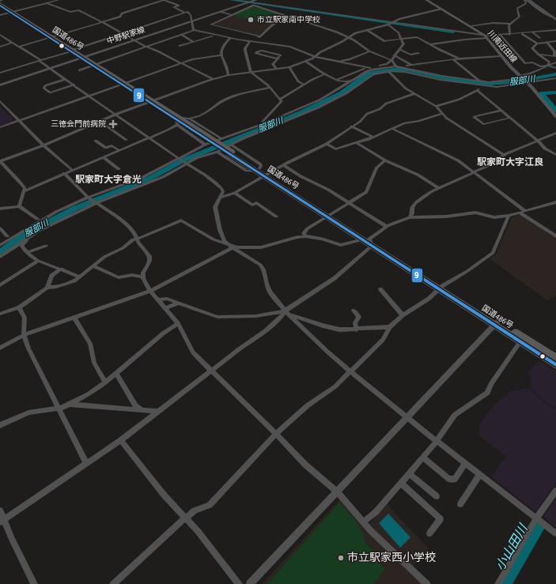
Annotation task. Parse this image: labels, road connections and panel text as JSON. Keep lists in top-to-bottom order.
{
  "streets": {
    "highway": ["国道486号"],
    "main road": ["中野駅家線", "川南近田線"]
  },
  "crossings": [
    ["中野駅家線", "国道486号"]
  ],
  "districts": ["駅家町大字江良", "駅家町大字倉光"],
  "water": ["服部川", "小山田川"],
  "places": {
    "other": ["市立駅家南中学校", "市立駅家西小学校"],
    "health": ["三徳会門前病院"]
  },
  "lines": ["transit line 9"]
}
